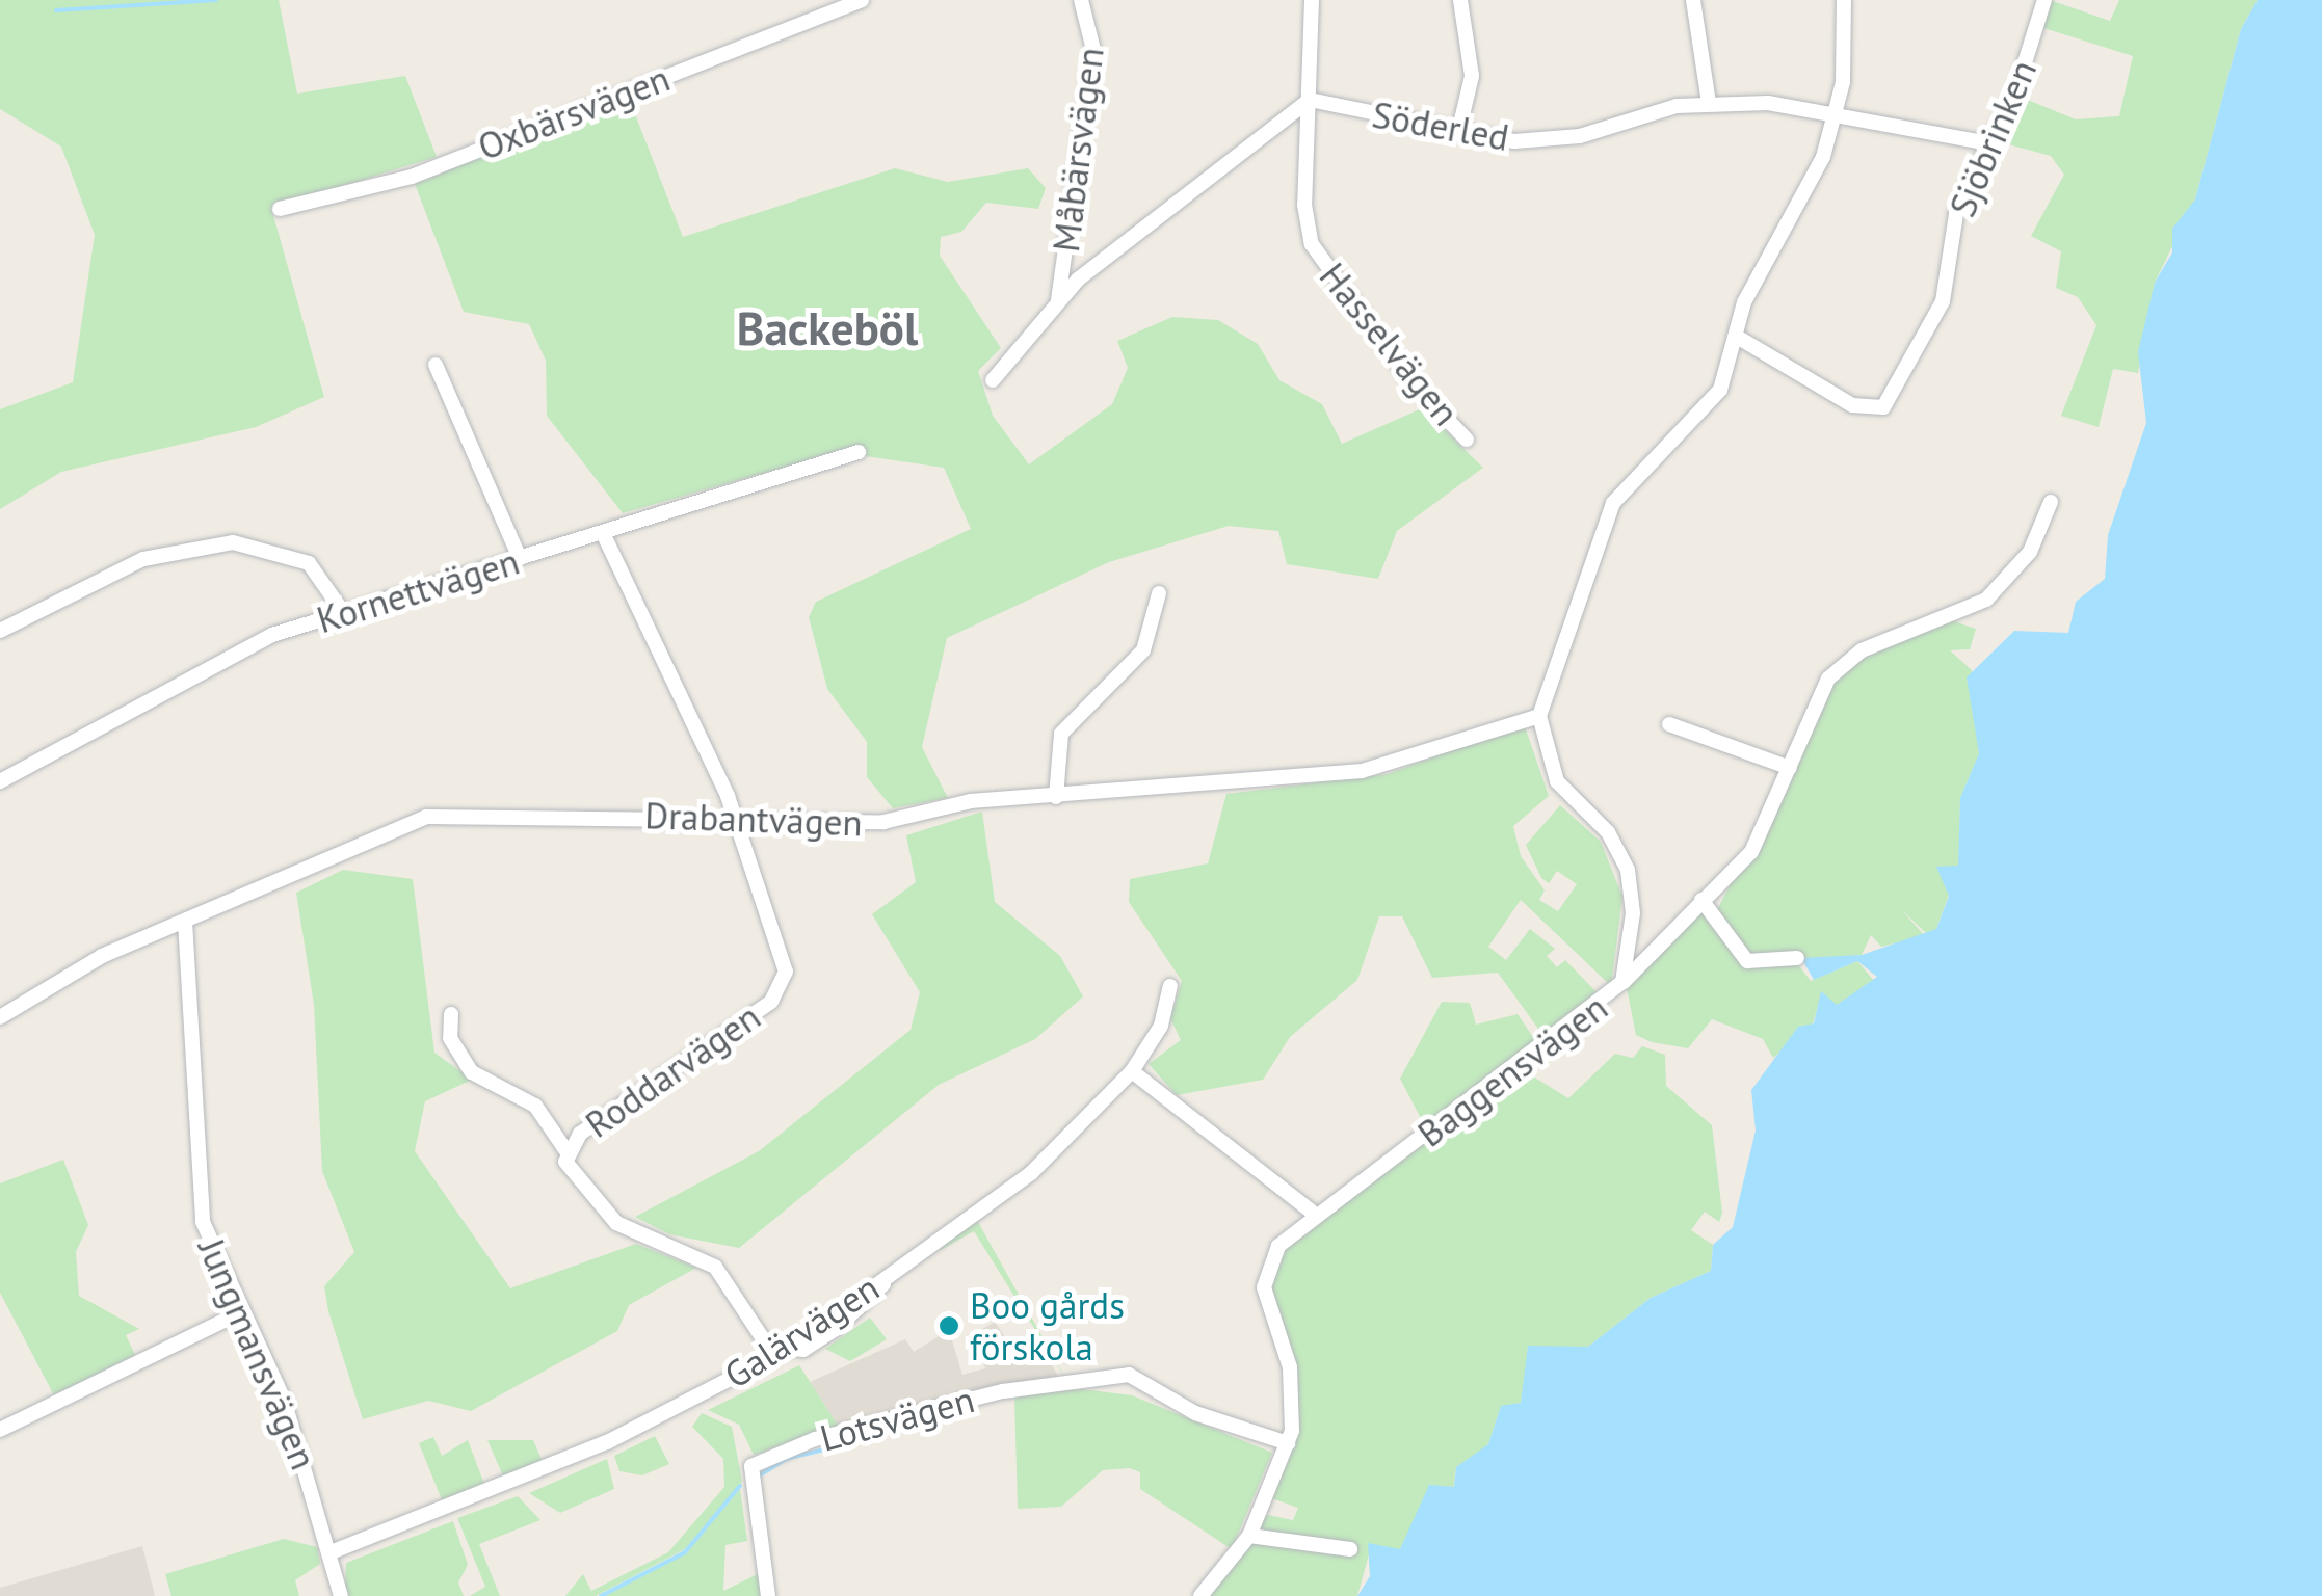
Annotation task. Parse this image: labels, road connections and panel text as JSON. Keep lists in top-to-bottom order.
{
  "streets": {
    "street": [
      "Oxbärsvägen",
      "Söderled",
      "Sjöbrinken",
      "Måbärsvägen",
      "Hasselvägen",
      "Kornettvägen",
      "Drabantvägen",
      "Roddarvägen",
      "Baggensvägen",
      "Galärvägen",
      "Jungmansvägen",
      "Lotsvägen"
    ]
  },
  "crossings": [
    ["Söderled", "Sjöbrinken"],
    ["Söderled", "Hasselvägen"],
    ["Kornettvägen", "Roddarvägen"],
    ["Drabantvägen", "Roddarvägen"],
    ["Drabantvägen", "Baggensvägen"],
    ["Drabantvägen", "Jungmansvägen"],
    ["Roddarvägen", "Galärvägen"],
    ["Baggensvägen", "Lotsvägen"],
    ["Galärvägen", "Jungmansvägen"]
  ],
  "districts": ["Backeböl"],
  "places": ["Boo gårds förskola"]
}
